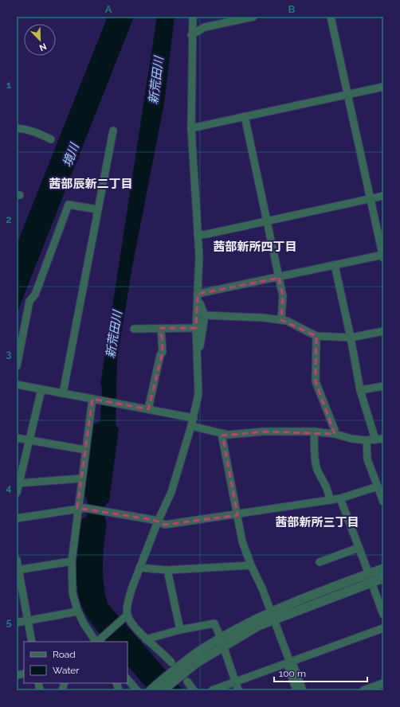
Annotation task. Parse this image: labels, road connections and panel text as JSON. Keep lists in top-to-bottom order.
{
  "districts": ["茜部辰新二丁目", "茜部新所四丁目", "茜部新所三丁目"],
  "water": ["新荒田川", "境川"],
  "legend": ["Road", "Water"],
  "scale_bar": "100 m",
  "north": "bottom right",
  "grid": {
    "columns": ["A", "B"],
    "rows": [
      "1",
      "2",
      "3",
      "4",
      "5"
    ]
  }
}
